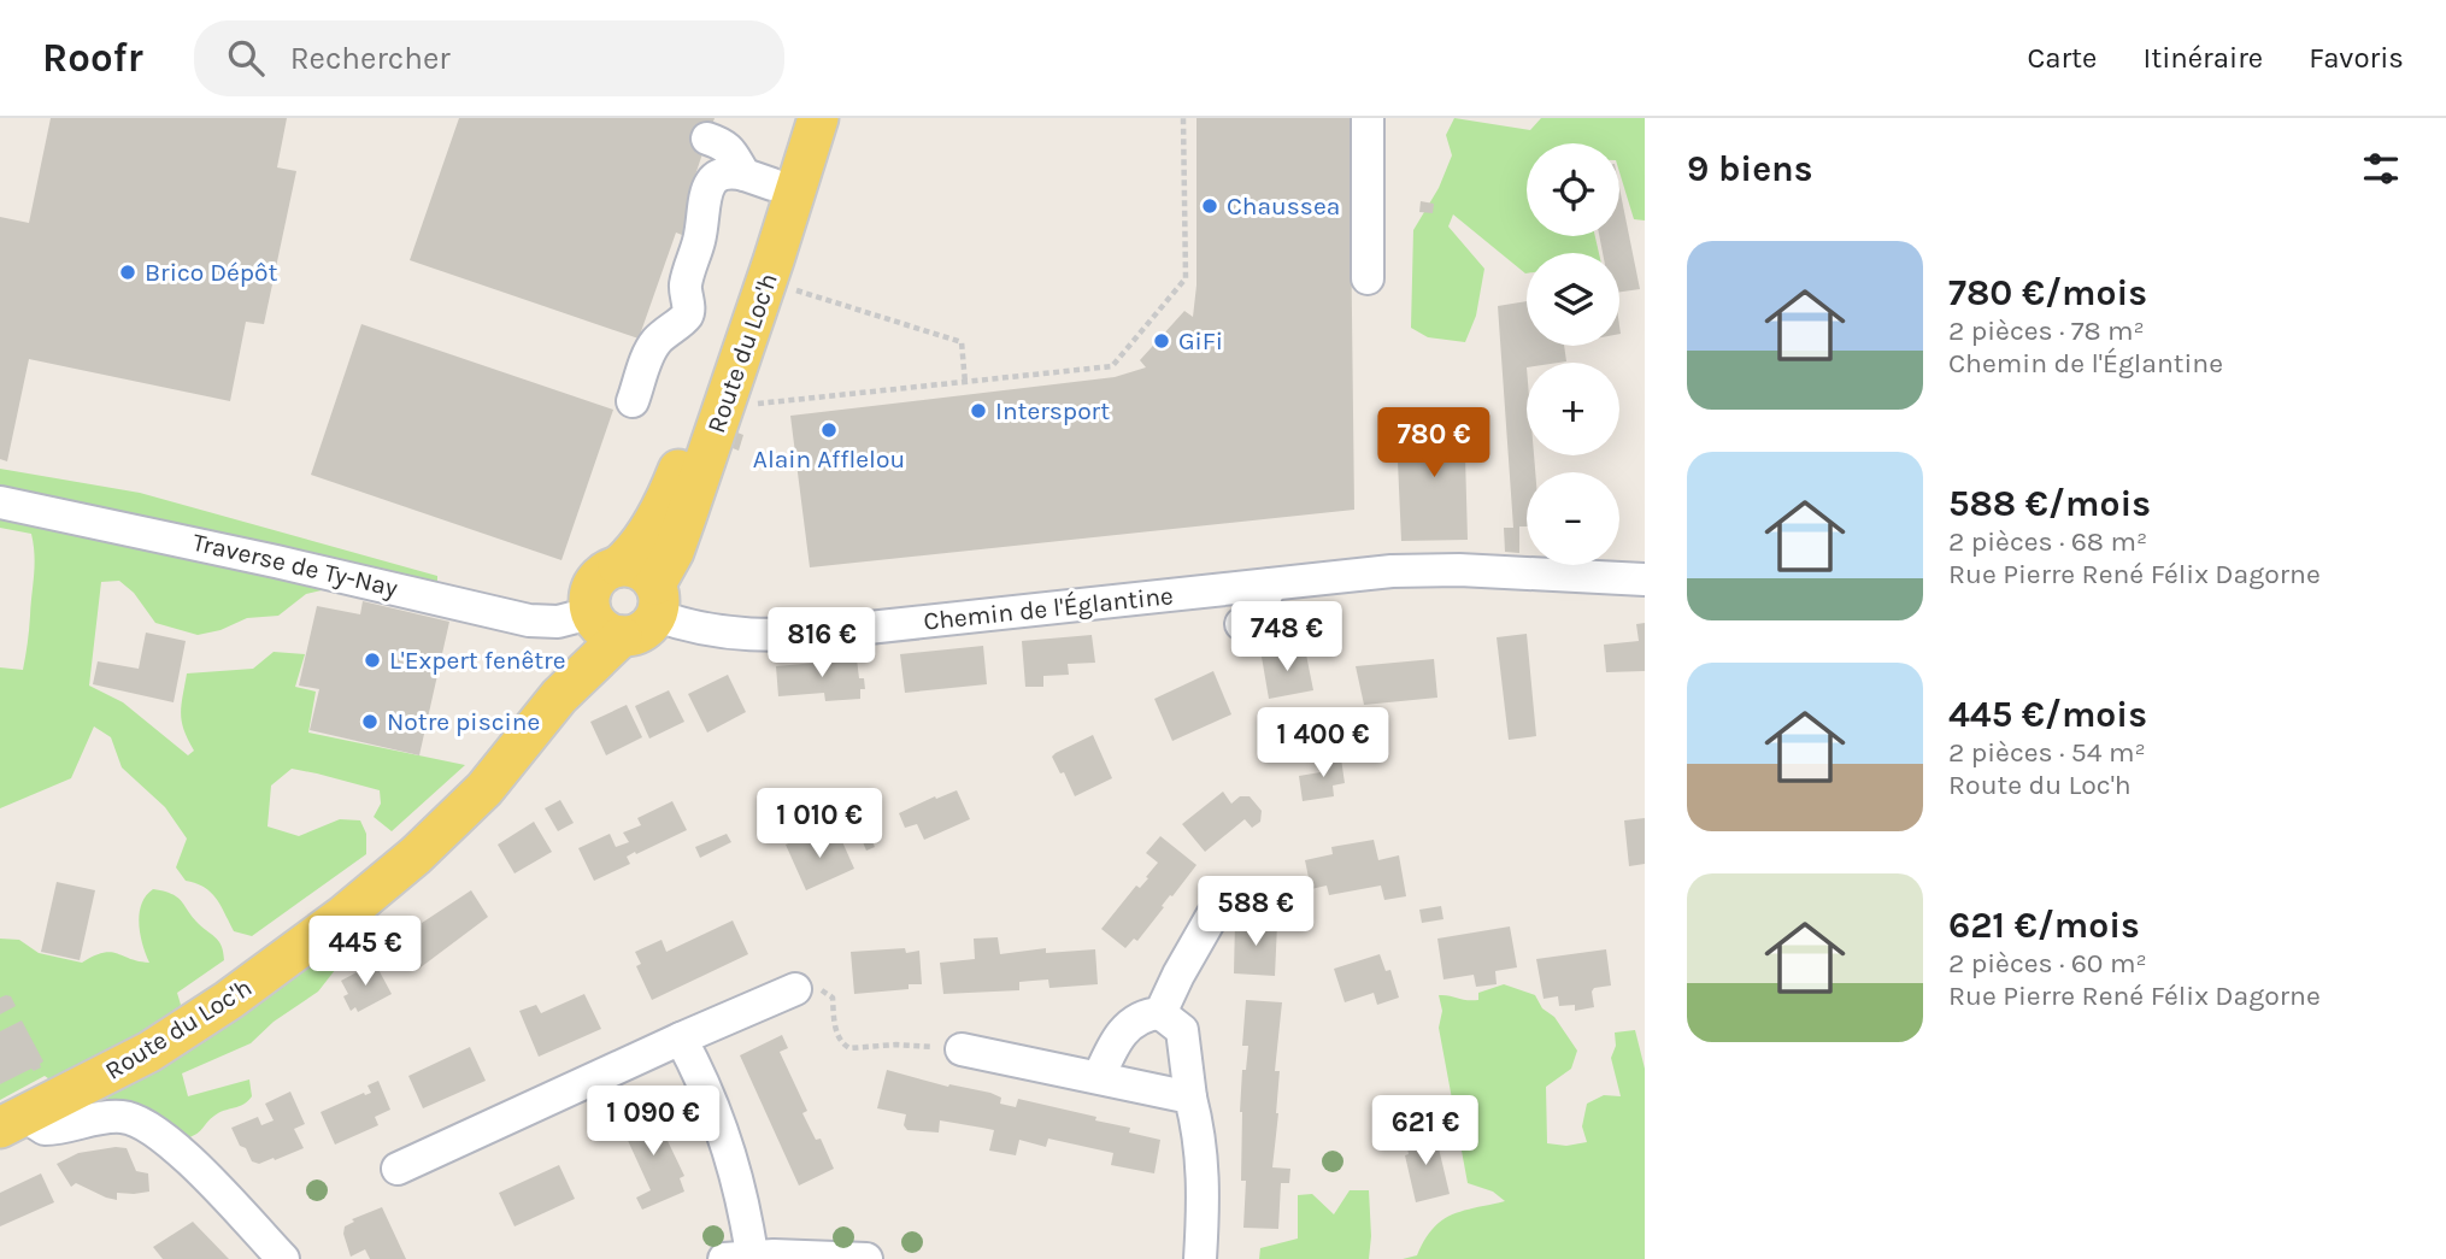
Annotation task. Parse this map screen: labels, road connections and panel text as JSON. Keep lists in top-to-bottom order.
{
  "streets": {
    "main road": ["Route du Loc'h"],
    "street": ["Traverse de Ty-Nay", "Chemin de l'Églantine"]
  },
  "crossings": [
    ["Route du Loc'h", "Traverse de Ty-Nay"],
    ["Route du Loc'h", "Chemin de l'Églantine"],
    ["Traverse de Ty-Nay", "Chemin de l'Églantine"]
  ],
  "places": [
    "Chaussea",
    "Brico Dépôt",
    "GiFi",
    "Intersport",
    "Alain Afflelou",
    "L'Expert fenêtre",
    "Notre piscine"
  ],
  "page": {
    "header": "Roofr",
    "search": "Rechercher",
    "nav": ["Carte", "Itinéraire", "Favoris"],
    "heading": "9 biens",
    "map_buttons": ["+", "−"],
    "list": [
      {
        "name": "780 €/mois",
        "note": "2 pièces · 78 m² · Chemin de l'Églantine"
      },
      {
        "name": "588 €/mois",
        "note": "2 pièces · 68 m² · Rue Pierre René Félix Dagorne"
      },
      {
        "name": "445 €/mois",
        "note": "2 pièces · 54 m² · Route du Loc'h"
      },
      {
        "name": "621 €/mois",
        "note": "2 pièces · 60 m² · Rue Pierre René Félix Dagorne"
      }
    ],
    "price": [
      "780 €",
      "748 €",
      "816 €",
      "1 400 €",
      "1 010 €",
      "588 €",
      "445 €",
      "1 090 €",
      "621 €"
    ]
  }
}
